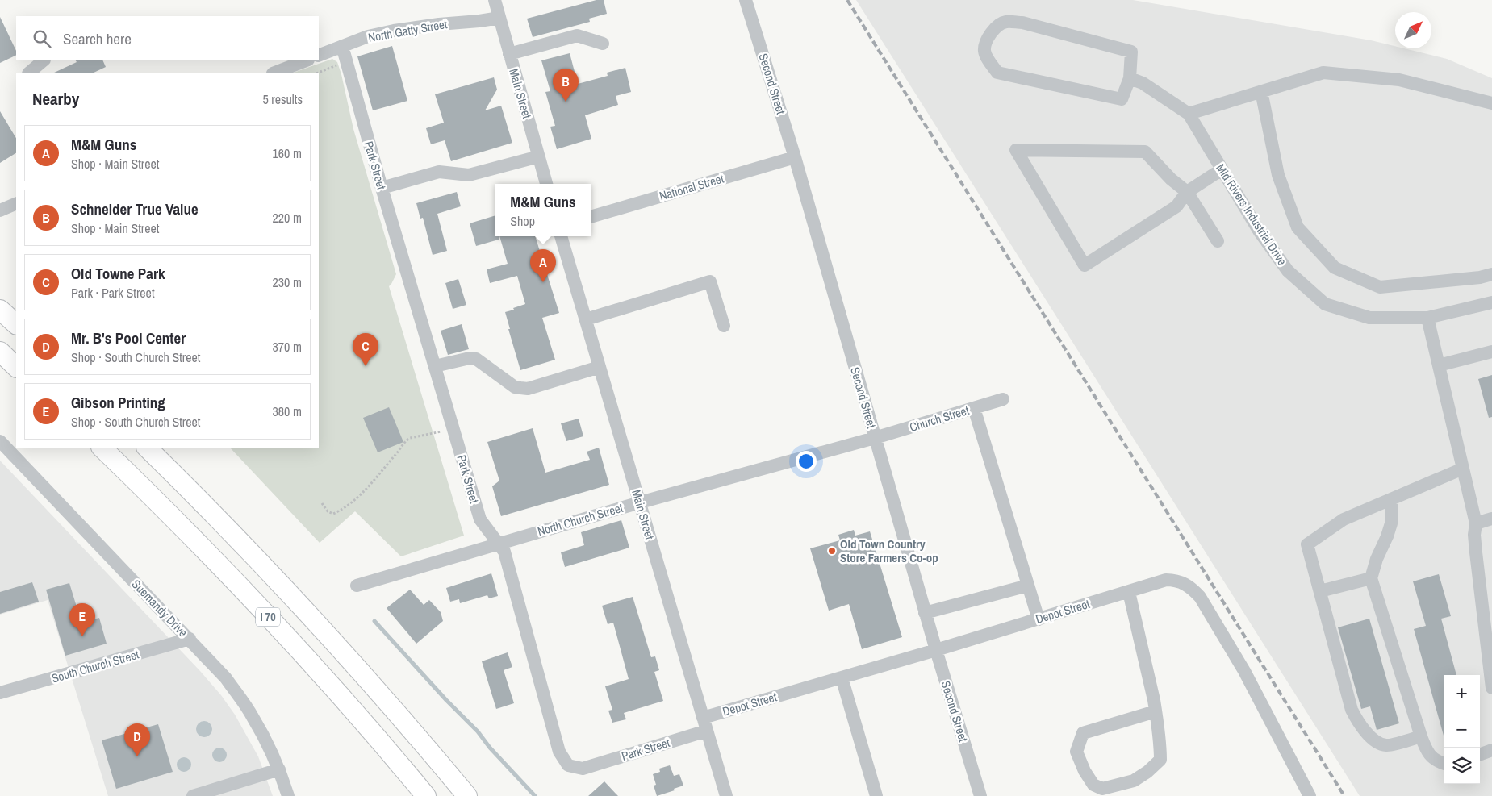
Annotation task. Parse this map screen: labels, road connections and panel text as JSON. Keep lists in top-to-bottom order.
{
  "streets": {
    "highway": ["I 70"],
    "street": [
      "North Gatty Street",
      "Second Street",
      "Main Street",
      "Park Street",
      "National Street",
      "Mid Rivers Industrial Drive",
      "Church Street",
      "North Church Street",
      "Suemandy Drive",
      "Depot Street",
      "South Church Street"
    ]
  },
  "crossings": [
    ["North Gatty Street", "Main Street"],
    ["North Gatty Street", "Park Street"],
    ["Second Street", "National Street"],
    ["Second Street", "Church Street"],
    ["Second Street", "North Church Street"],
    ["Second Street", "Depot Street"],
    ["Main Street", "Park Street"],
    ["Main Street", "North Church Street"],
    ["Main Street", "Depot Street"],
    ["Park Street", "North Church Street"],
    ["Church Street", "North Church Street"],
    ["Suemandy Drive", "South Church Street"]
  ],
  "places": ["Old Town Country Store Farmers Co-op"],
  "north": "top right",
  "page": {
    "search": "Search here",
    "pins": [
      "B",
      "A",
      "C",
      "E",
      "D"
    ],
    "heading": ["Nearby", "5 results"],
    "list": [
      {
        "mark": "A",
        "name": "M&M Guns",
        "note": "Shop · Main Street",
        "value": "160 m"
      },
      {
        "mark": "B",
        "name": "Schneider True Value",
        "note": "Shop · Main Street",
        "value": "220 m"
      },
      {
        "mark": "C",
        "name": "Old Towne Park",
        "note": "Park · Park Street",
        "value": "230 m"
      },
      {
        "mark": "D",
        "name": "Mr. B's Pool Center",
        "note": "Shop · South Church Street",
        "value": "370 m"
      },
      {
        "mark": "E",
        "name": "Gibson Printing",
        "note": "Shop · South Church Street",
        "value": "380 m"
      }
    ],
    "popup": ["M&M Guns", "Shop"],
    "map_buttons": ["+", "−"]
  }
}
